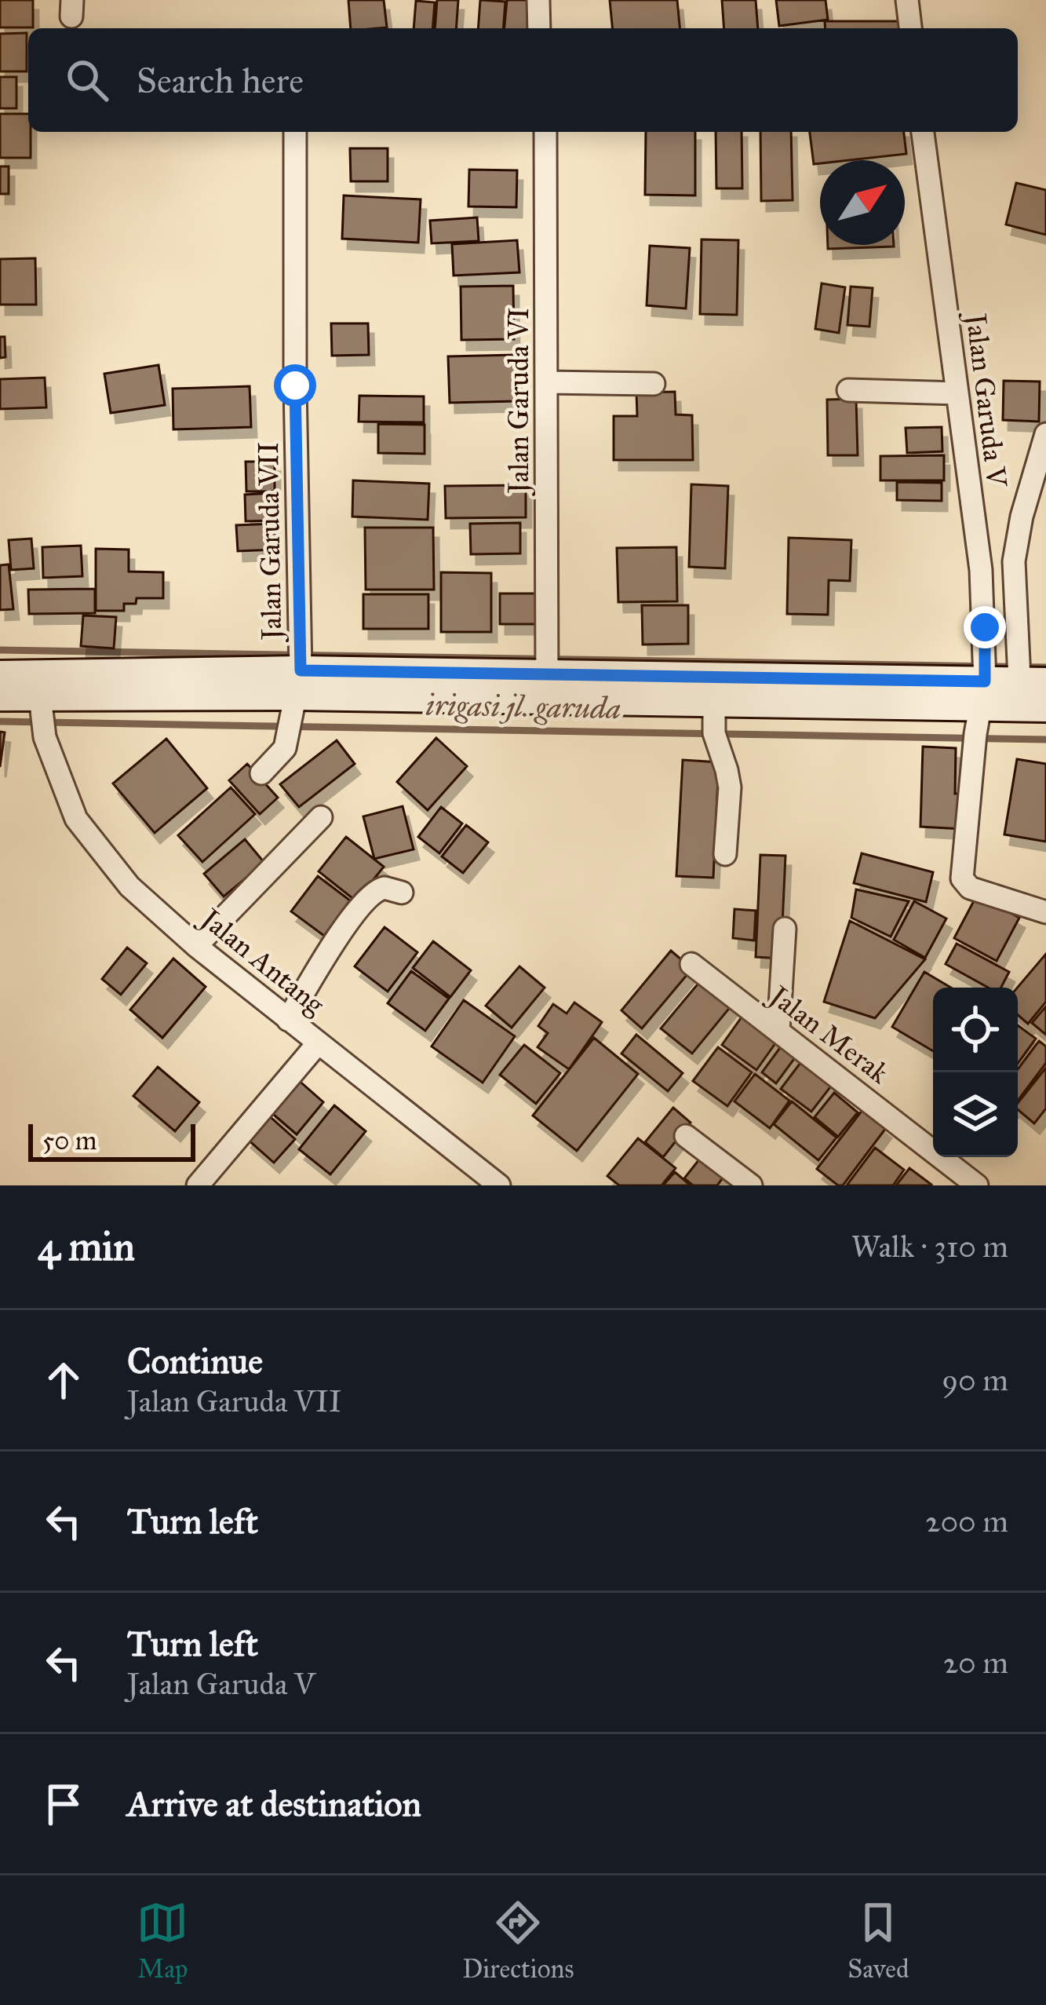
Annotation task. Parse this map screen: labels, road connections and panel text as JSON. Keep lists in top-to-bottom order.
{
  "streets": {
    "street": [
      "Jalan Garuda VI",
      "Jalan Garuda V",
      "Jalan Garuda VII",
      "Jalan Antang",
      "Jalan Merak"
    ]
  },
  "water": ["irigasi jl. garuda"],
  "scale_bar": "50 m",
  "north": "top right",
  "page": {
    "search": "Search here",
    "scale": "50 m",
    "heading": ["4 min", "Walk · 310 m"],
    "list": [
      ["Continue", "Jalan Garuda VII", "90 m"],
      ["Turn left", "200 m"],
      ["Turn left", "Jalan Garuda V", "20 m"],
      "Arrive at destination"
    ],
    "nav": ["Map", "Directions", "Saved"]
  }
}
